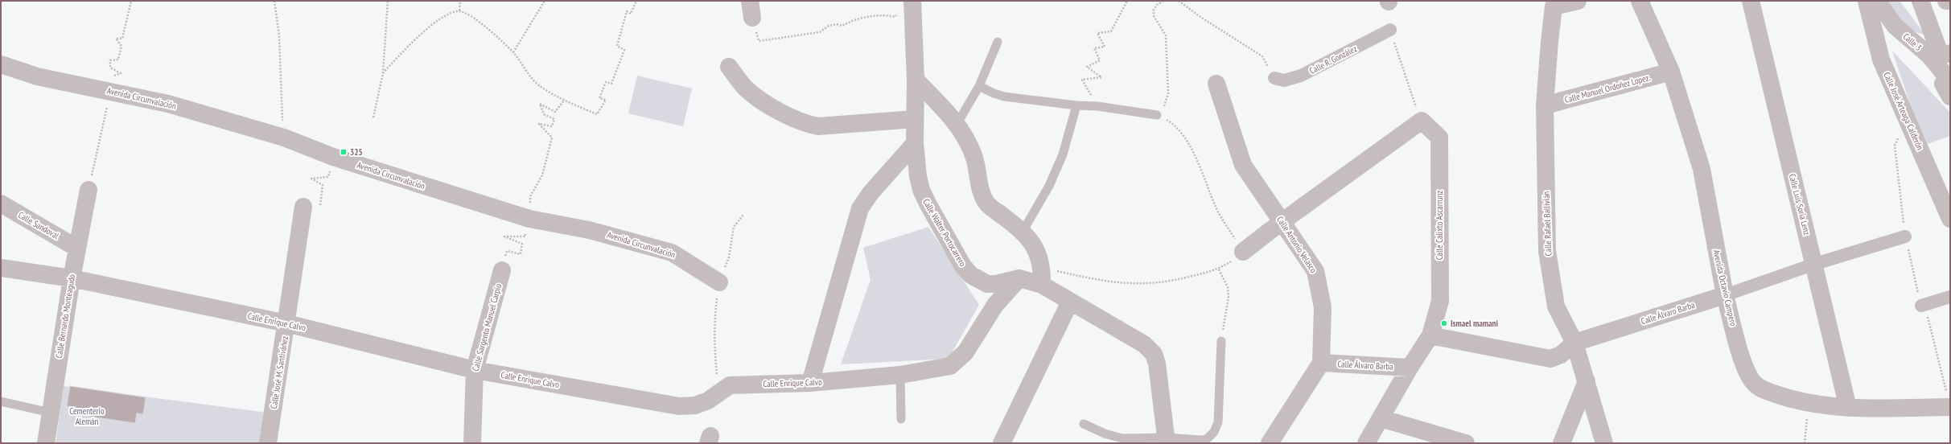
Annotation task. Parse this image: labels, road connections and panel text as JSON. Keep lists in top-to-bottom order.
{
  "streets": {
    "street": [
      "Calle 3",
      "Calle R. González",
      "Calle Manuel Ordoñez Lopez.",
      "Avenida Circunvalación",
      "Calle José Arteaga Calderón",
      "Calle Luis Soria Lenz",
      "Calle Rafael Ballivián",
      "Calle Sandoval",
      "Calle Calixto Ascarrunz",
      "Calle Walter Portocarrero",
      "Calle Antonio Velasco",
      "Avenida Octavio Campero",
      "Calle Álvaro Barba",
      "Calle Bernardo Monteagudo",
      "Calle Enrique Calvo",
      "Calle Sargento Manuel Carpio",
      "Calle José M. Santiváñez"
    ]
  },
  "crossings": [
    ["Calle Manuel Ordoñez Lopez.", "Calle Rafael Ballivián"],
    ["Calle Manuel Ordoñez Lopez.", "Avenida Octavio Campero"],
    ["Calle Luis Soria Lenz", "Avenida Octavio Campero"],
    ["Calle Luis Soria Lenz", "Calle Álvaro Barba"],
    ["Calle Rafael Ballivián", "Calle Álvaro Barba"],
    ["Calle Sandoval", "Calle Bernardo Monteagudo"],
    ["Calle Calixto Ascarrunz", "Calle Álvaro Barba"],
    ["Calle Walter Portocarrero", "Calle Enrique Calvo"],
    ["Calle Antonio Velasco", "Calle Álvaro Barba"],
    ["Avenida Octavio Campero", "Calle Álvaro Barba"],
    ["Calle Bernardo Monteagudo", "Calle Enrique Calvo"],
    ["Calle Enrique Calvo", "Calle Sargento Manuel Carpio"],
    ["Calle Enrique Calvo", "Calle José M. Santiváñez"]
  ],
  "parks": ["Cementerio Alemán"],
  "places": {
    "transit": ["325"],
    "other": ["Ismael mamani"]
  }
}
